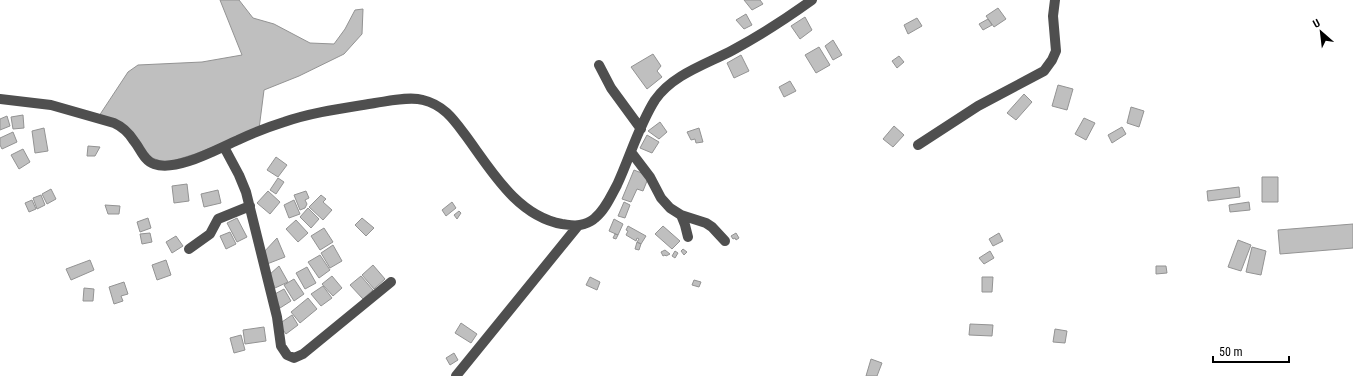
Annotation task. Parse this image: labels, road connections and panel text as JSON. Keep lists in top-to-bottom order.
{
  "scale_bar": "50 m",
  "north": "top left"
}
